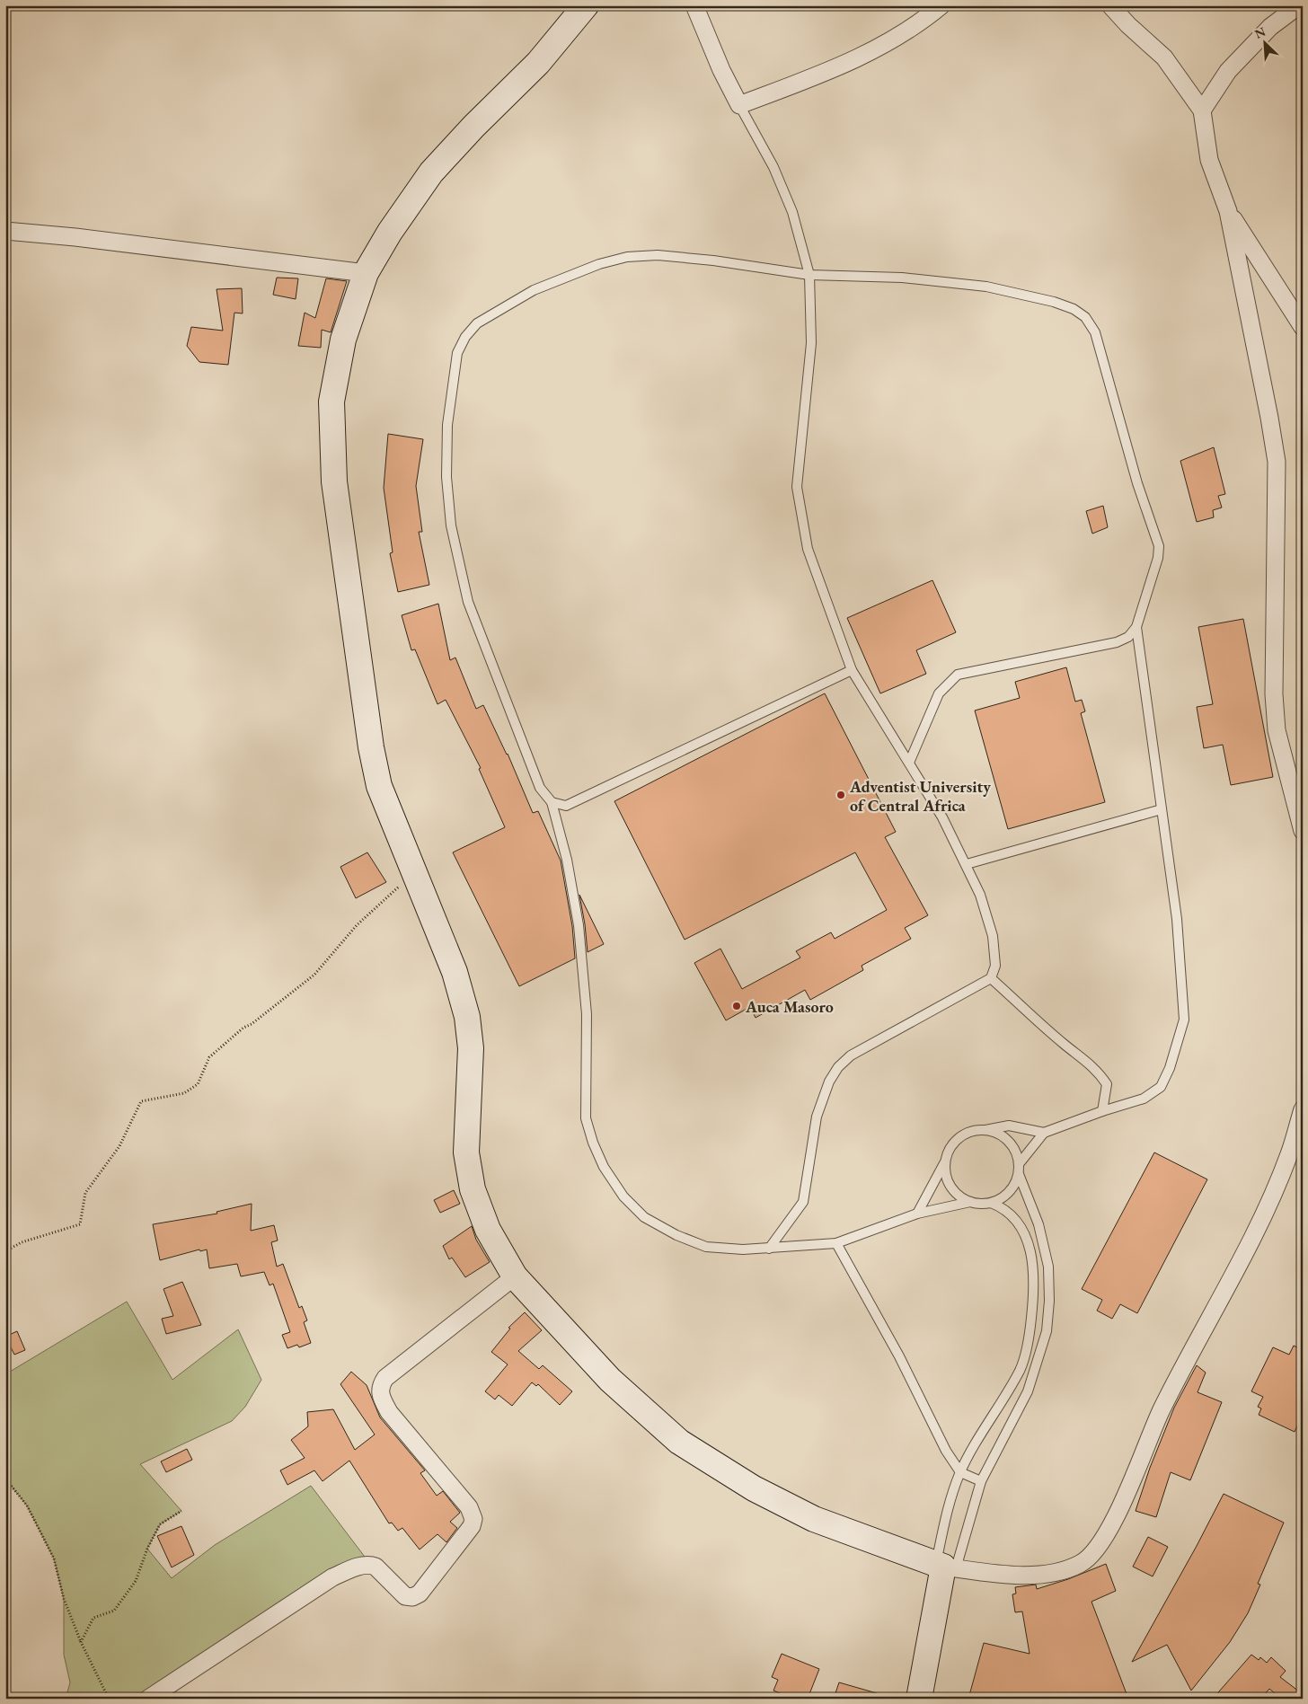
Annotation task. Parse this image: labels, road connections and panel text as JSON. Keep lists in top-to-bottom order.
{
  "places": ["Adventist University of Central Africa", "Auca Masoro"],
  "north": "top left"
}
